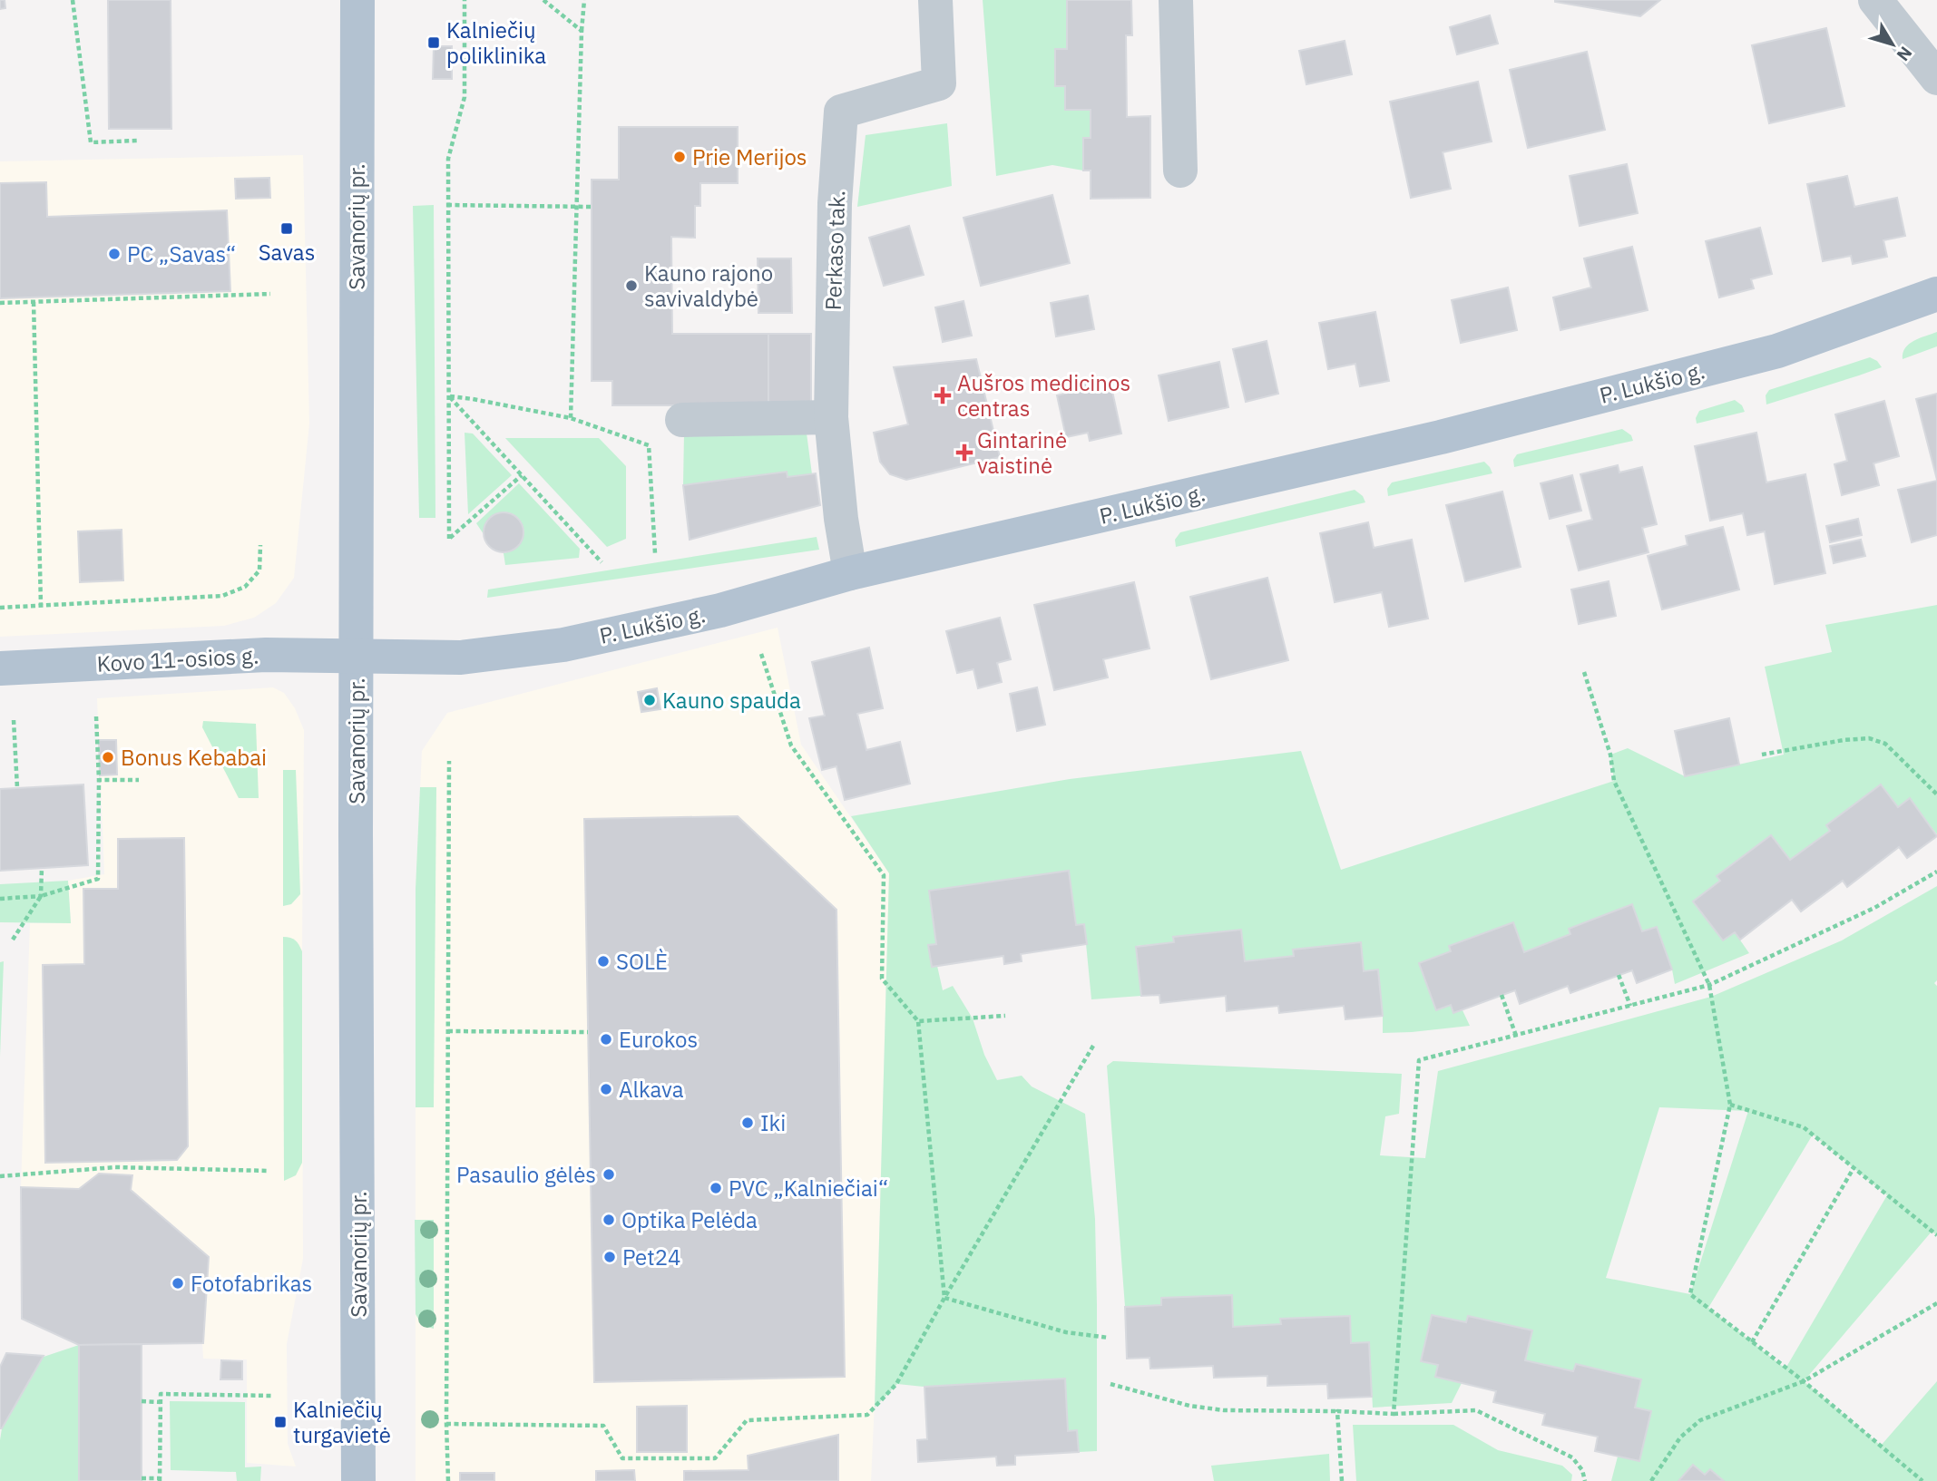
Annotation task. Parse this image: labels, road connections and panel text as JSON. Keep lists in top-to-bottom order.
{
  "streets": {
    "main road": ["Savanorių pr.", "P. Lukšio g.", "Kovo 11-osios g."],
    "street": ["Perkaso tak."]
  },
  "crossings": [
    ["Savanorių pr.", "P. Lukšio g."],
    ["Savanorių pr.", "Kovo 11-osios g."],
    ["Perkaso tak.", "P. Lukšio g."],
    ["P. Lukšio g.", "Kovo 11-osios g."]
  ],
  "places": {
    "transit": ["Kalniečių poliklinika", "Savas", "Kalniečių turgavietė"],
    "other": [
      "Prie Merijos",
      "PC „Savas“",
      "Kauno rajono savivaldybė",
      "Kauno spauda",
      "Bonus Kebabai",
      "SOLÈ",
      "Eurokos",
      "Alkava",
      "Iki",
      "Pasaulio gėlės",
      "PVC „Kalniečiai“",
      "Optika Pelėda",
      "Pet24",
      "Fotofabrikas"
    ],
    "health": ["Aušros medicinos centras", "Gintarinė vaistinė"]
  },
  "north": "bottom right"
}
